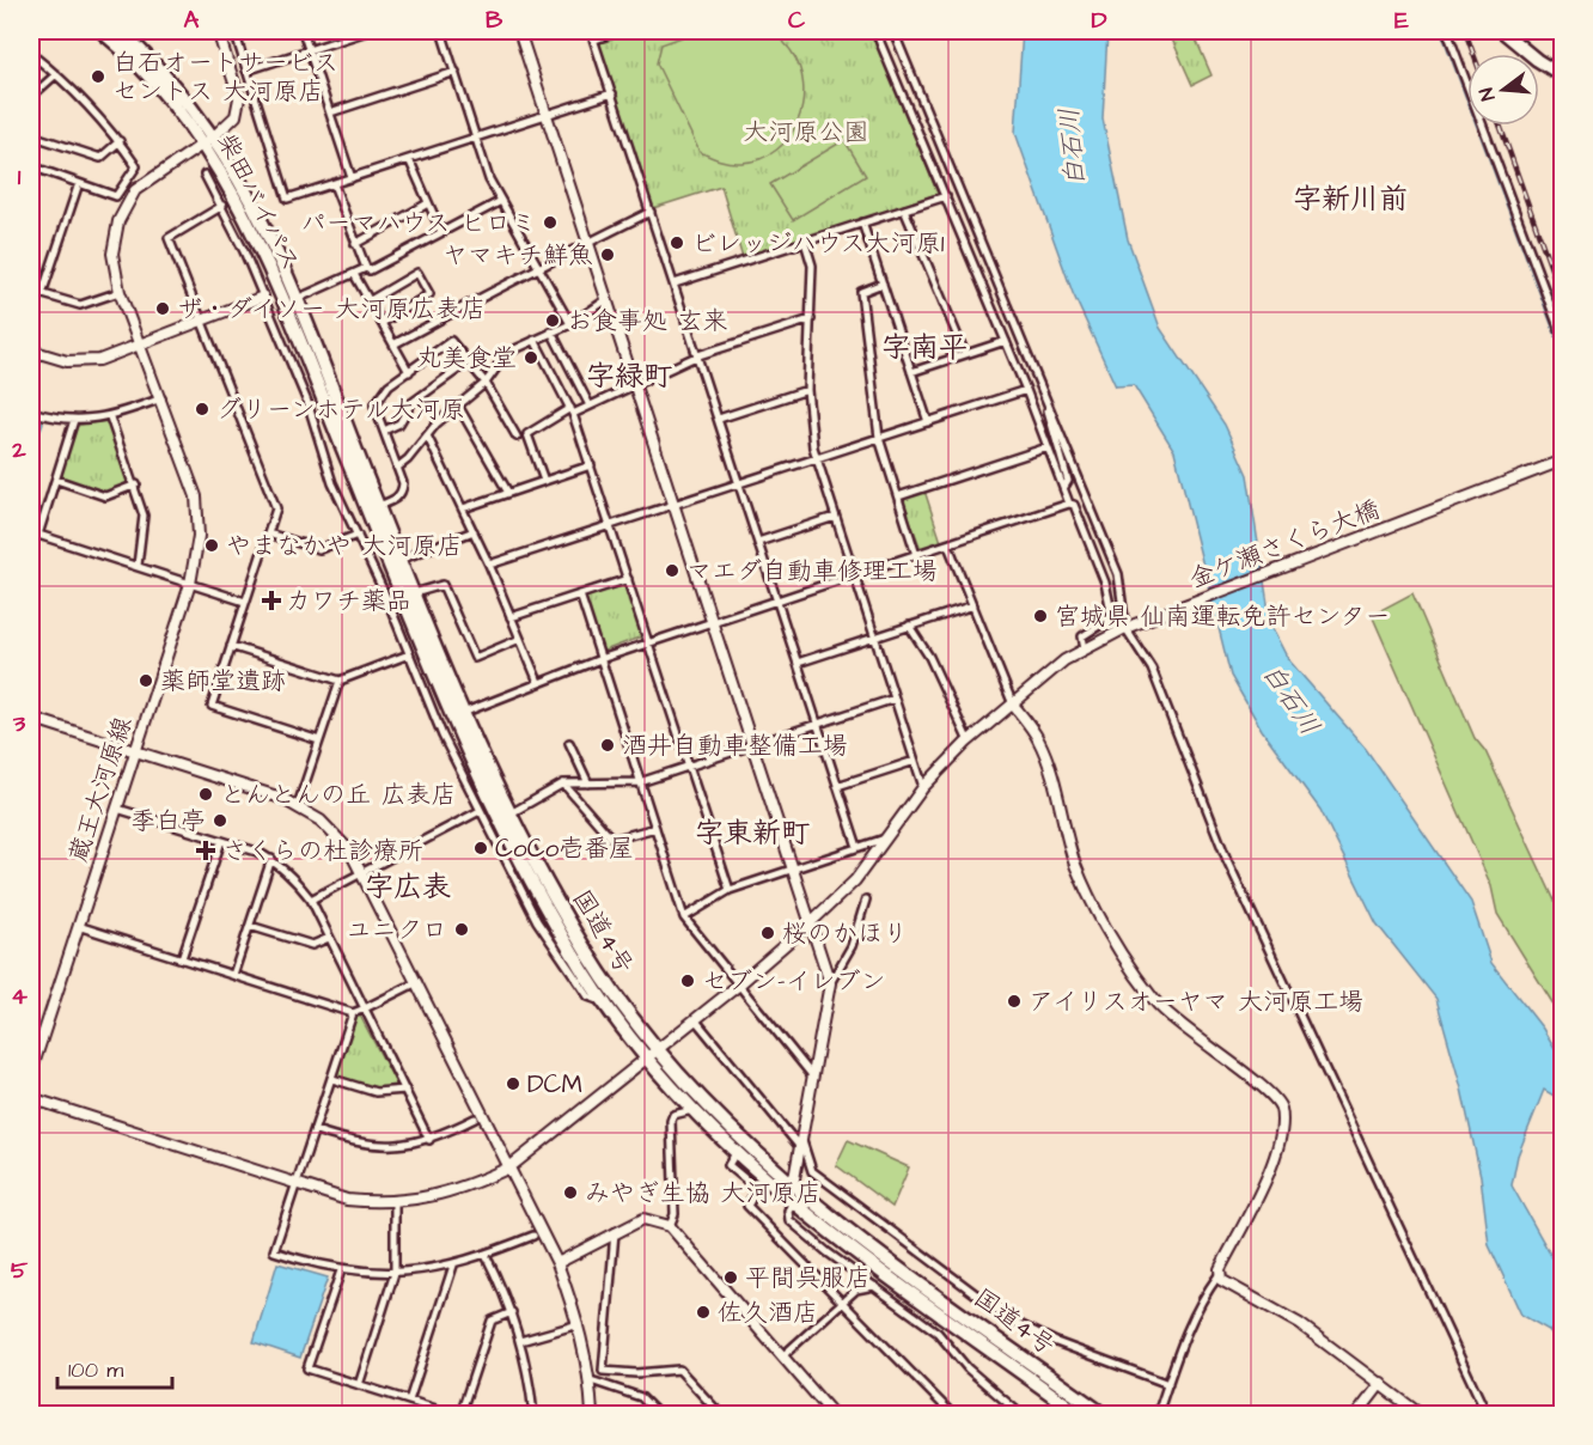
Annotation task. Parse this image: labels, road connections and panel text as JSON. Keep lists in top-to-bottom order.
{
  "streets": {
    "highway": ["柴田バイパス", "国道4号"],
    "street": ["金ケ瀬さくら大橋", "蔵王大河原線"]
  },
  "crossings": [
    ["柴田バイパス", "蔵王大河原線"],
    ["柴田バイパス", "国道4号"],
    ["金ケ瀬さくら大橋", "国道4号"]
  ],
  "districts": [
    "字新川前",
    "字南平",
    "字緑町",
    "字東新町",
    "字広表"
  ],
  "water": ["白石川"],
  "parks": ["大河原公園"],
  "places": {
    "other": [
      "白石オートサービス セントス 大河原店",
      "パーマハウス ヒロミ",
      "ビレッジハウス大河原1",
      "ヤマキチ鮮魚",
      "ザ・ダイソー 大河原広表店",
      "お食事処 玄来",
      "丸美食堂",
      "グリーンホテル大河原",
      "やまなかや 大河原店",
      "マエダ自動車修理工場",
      "宮城県 仙南運転免許センター",
      "薬師堂遺跡",
      "酒井自動車整備工場",
      "とんとんの丘 広表店",
      "季白亭",
      "CoCo壱番屋",
      "ユニクロ",
      "桜のかほり",
      "セブン-イレブン",
      "アイリスオーヤマ 大河原工場",
      "DCM",
      "みやぎ生協 大河原店",
      "平間呉服店",
      "佐久酒店"
    ],
    "health": ["カワチ薬品", "さくらの杜診療所"]
  },
  "scale_bar": "100 m",
  "north": "left",
  "grid": {
    "columns": [
      "A",
      "B",
      "C",
      "D",
      "E"
    ],
    "rows": [
      "1",
      "2",
      "3",
      "4",
      "5"
    ]
  }
}
